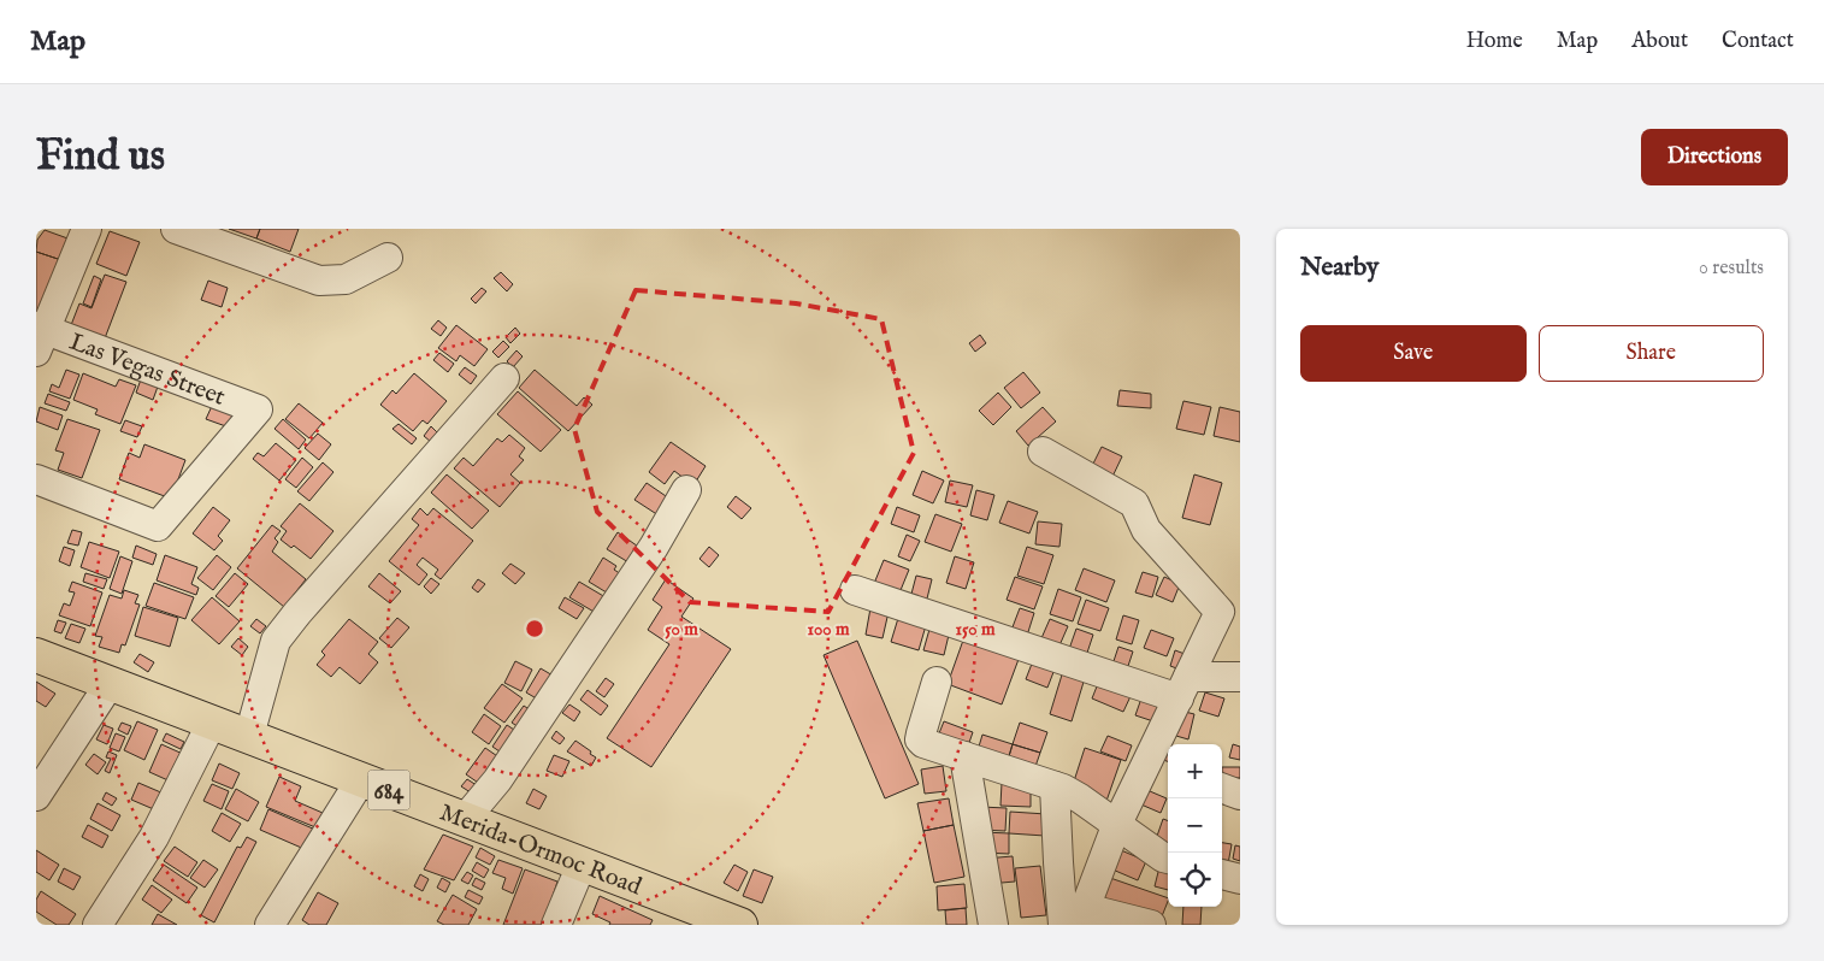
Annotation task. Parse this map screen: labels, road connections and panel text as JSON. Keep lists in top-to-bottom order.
{
  "streets": {
    "highway": ["684", "Merida-Ormoc Road"],
    "street": ["Las Vegas Street"]
  },
  "page": {
    "header": "Map",
    "nav": [
      "Home",
      "Map",
      "About",
      "Contact"
    ],
    "buttons": [
      "Directions",
      ["Save", "Share"]
    ],
    "title": "Find us",
    "heading": ["Nearby", "0 results"],
    "map_buttons": ["+", "−"]
  },
  "rings": ["50 m", "100 m", "150 m"]
}
